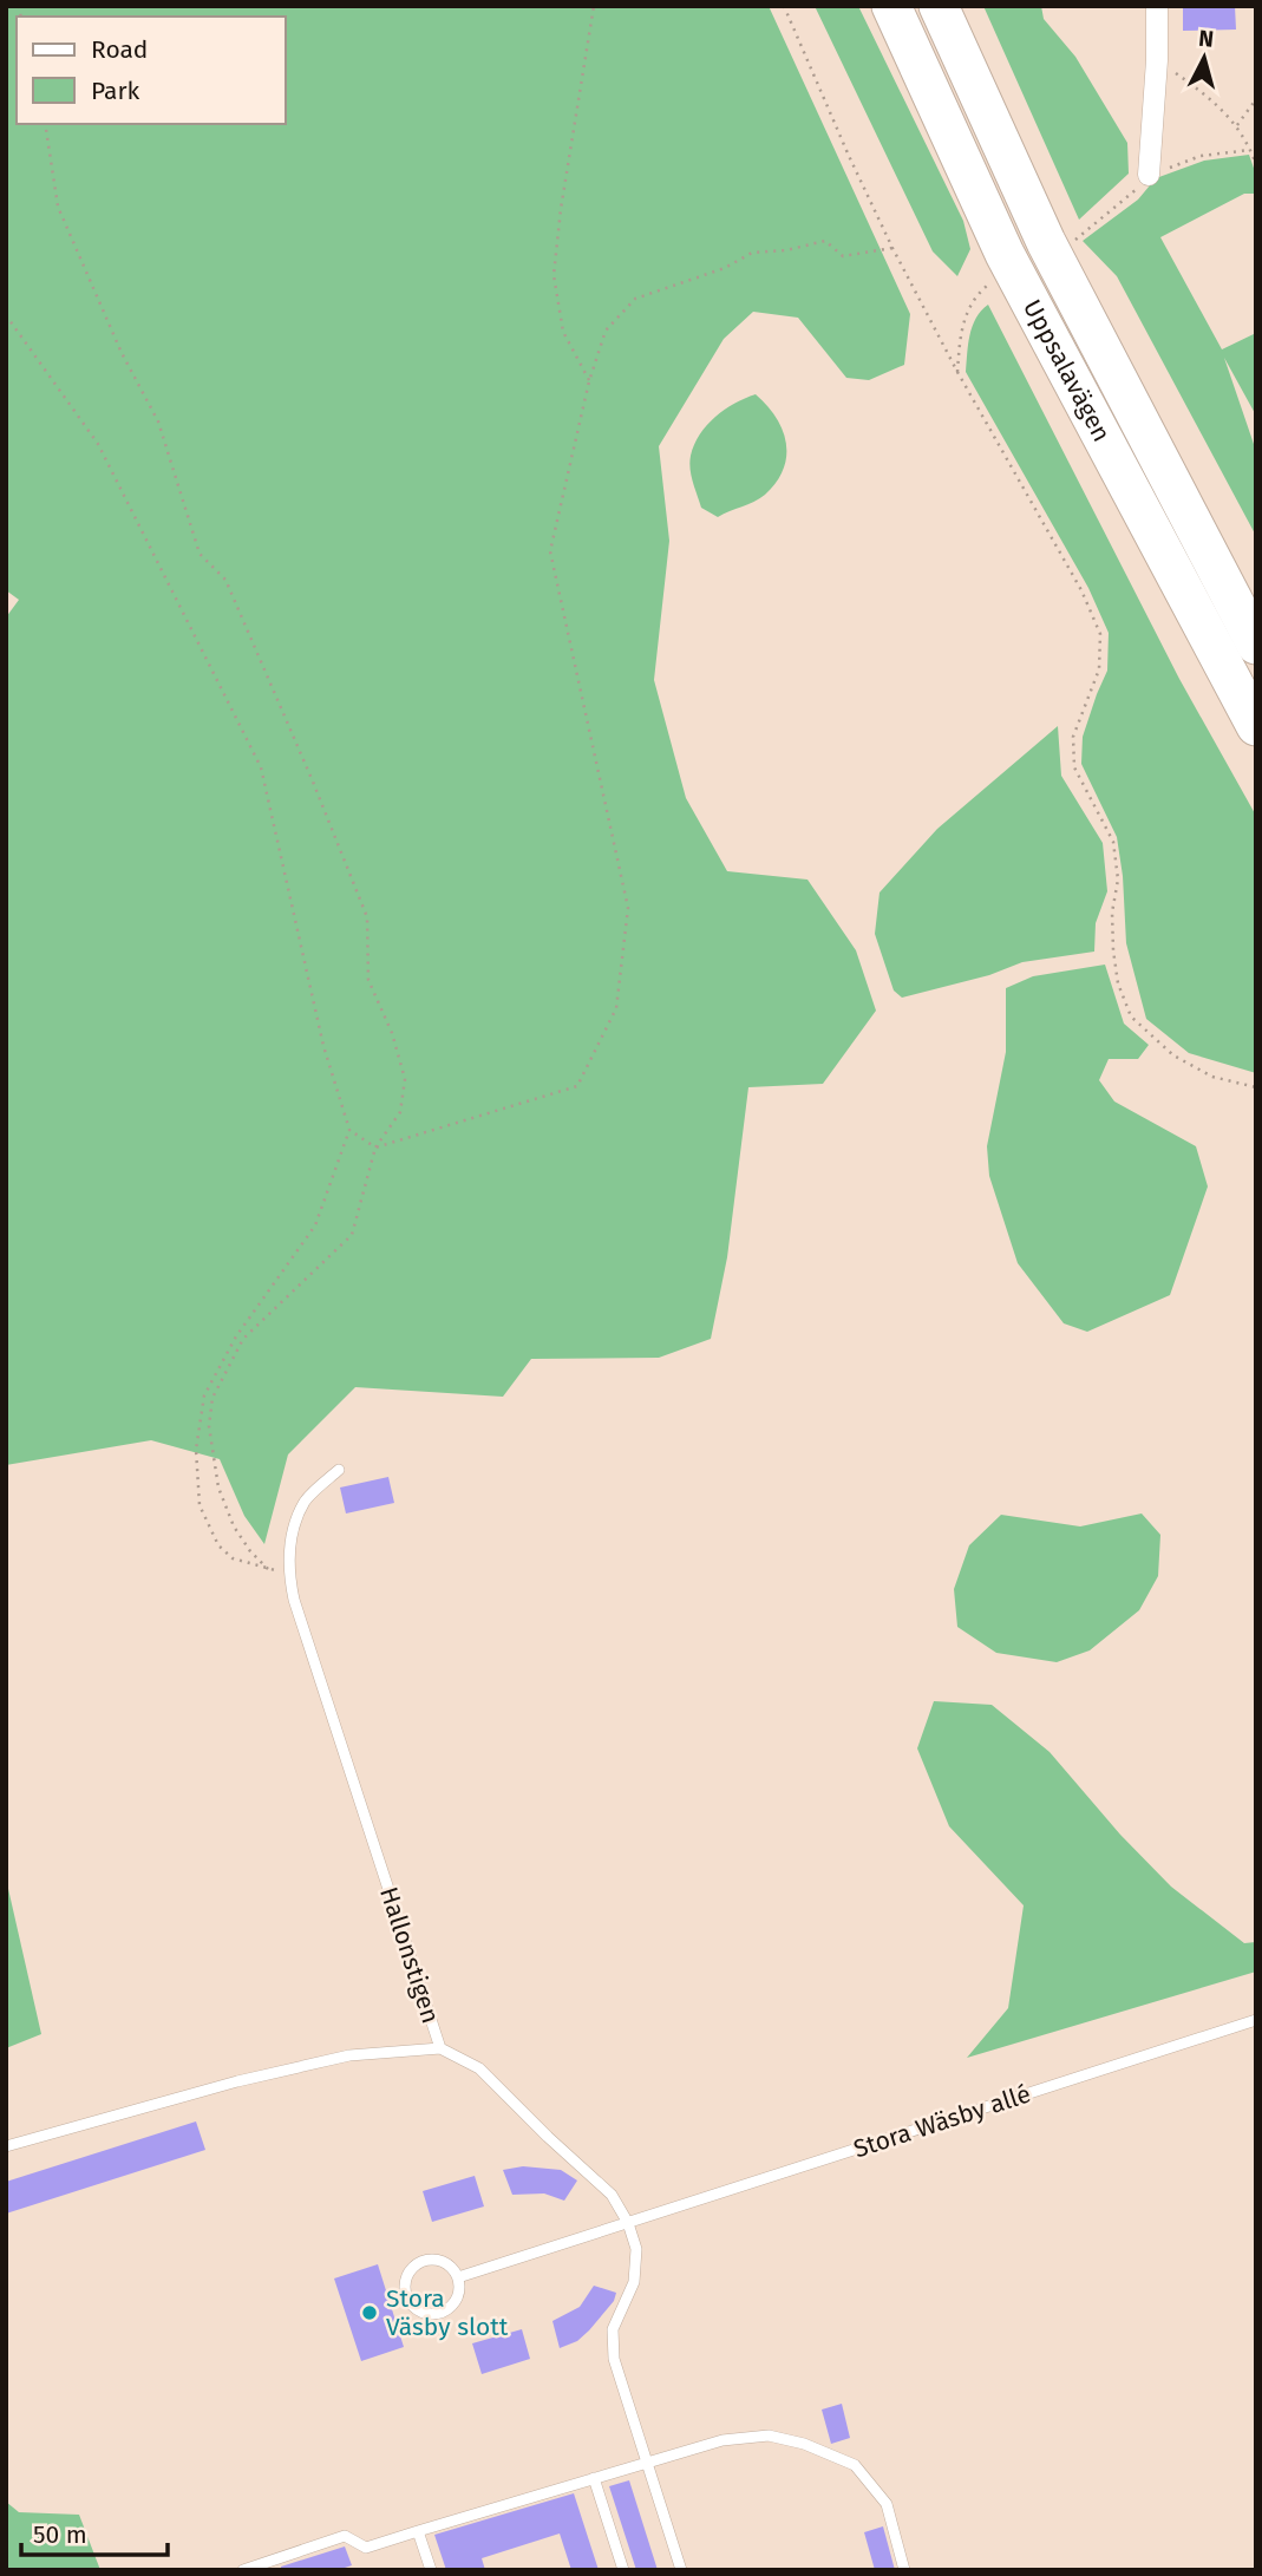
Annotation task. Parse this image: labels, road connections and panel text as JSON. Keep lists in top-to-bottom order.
{
  "streets": {
    "highway": ["Uppsalavägen"],
    "lane": ["Hallonstigen", "Stora Wäsby allé"]
  },
  "crossings": [
    ["Hallonstigen", "Stora Wäsby allé"]
  ],
  "places": ["Stora Väsby slott"],
  "legend": ["Road", "Park"],
  "scale_bar": "50 m",
  "north": "top"
}
